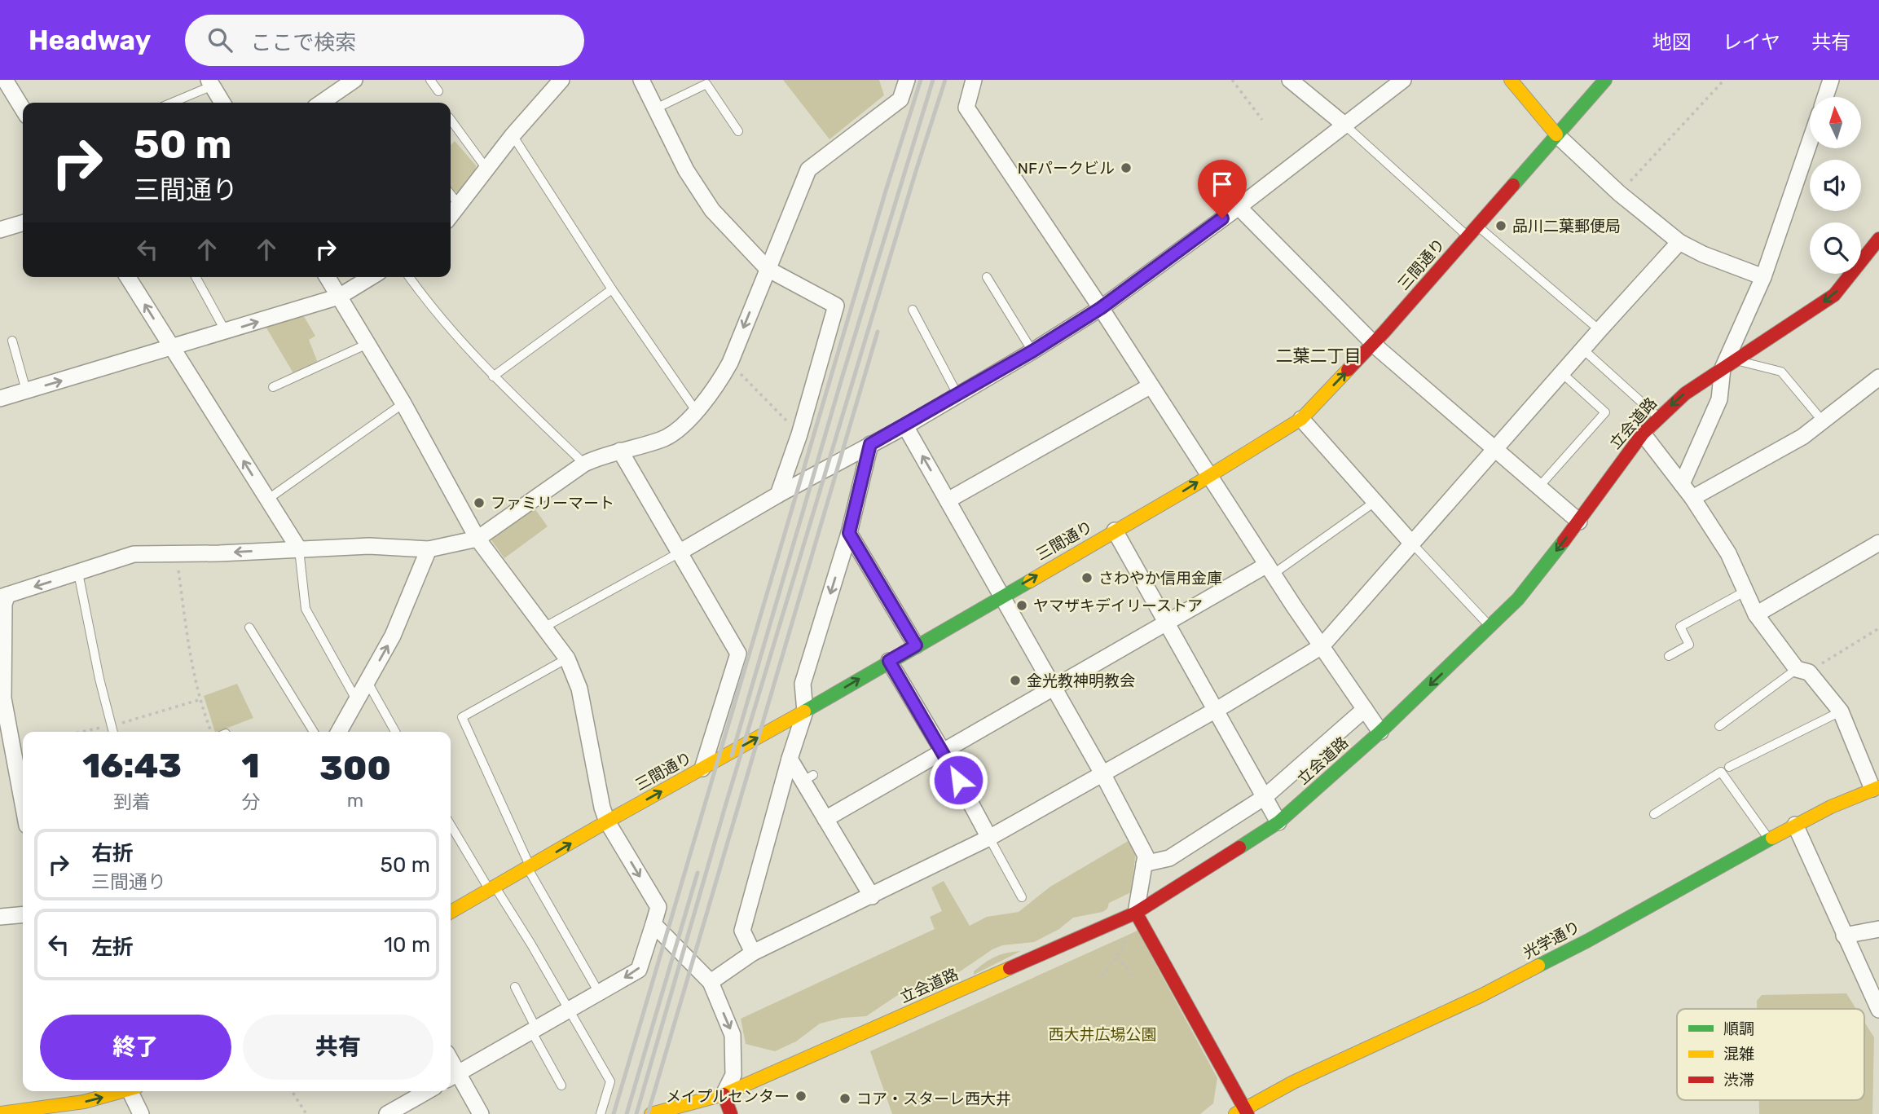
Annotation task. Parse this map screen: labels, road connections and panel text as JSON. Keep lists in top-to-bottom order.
{
  "streets": {
    "street": ["三間通り", "立会道路", "光学通り"]
  },
  "districts": ["二葉二丁目"],
  "parks": ["西大井広場公園"],
  "places": [
    "NFパークビル",
    "品川二葉郵便局",
    "ファミリーマート",
    "さわやか信用金庫",
    "ヤマザキデイリーストア",
    "金光教神明教会",
    "メイプルセンター",
    "コア・スターレ西大井"
  ],
  "legend": ["順調", "混雑", "渋滞"],
  "north": "top",
  "page": {
    "header": "Headway",
    "search": "ここで検索",
    "nav": ["地図", "レイヤ", "共有"],
    "turn": ["50 m", "三間通り"],
    "eta": [
      "16:43",
      "到着",
      "1",
      "分",
      "300",
      "m"
    ],
    "list": [
      {
        "name": "右折",
        "note": "三間通り",
        "value": "50 m"
      },
      {
        "name": "左折",
        "value": "10 m"
      }
    ],
    "buttons": ["終了", "共有"]
  }
}
